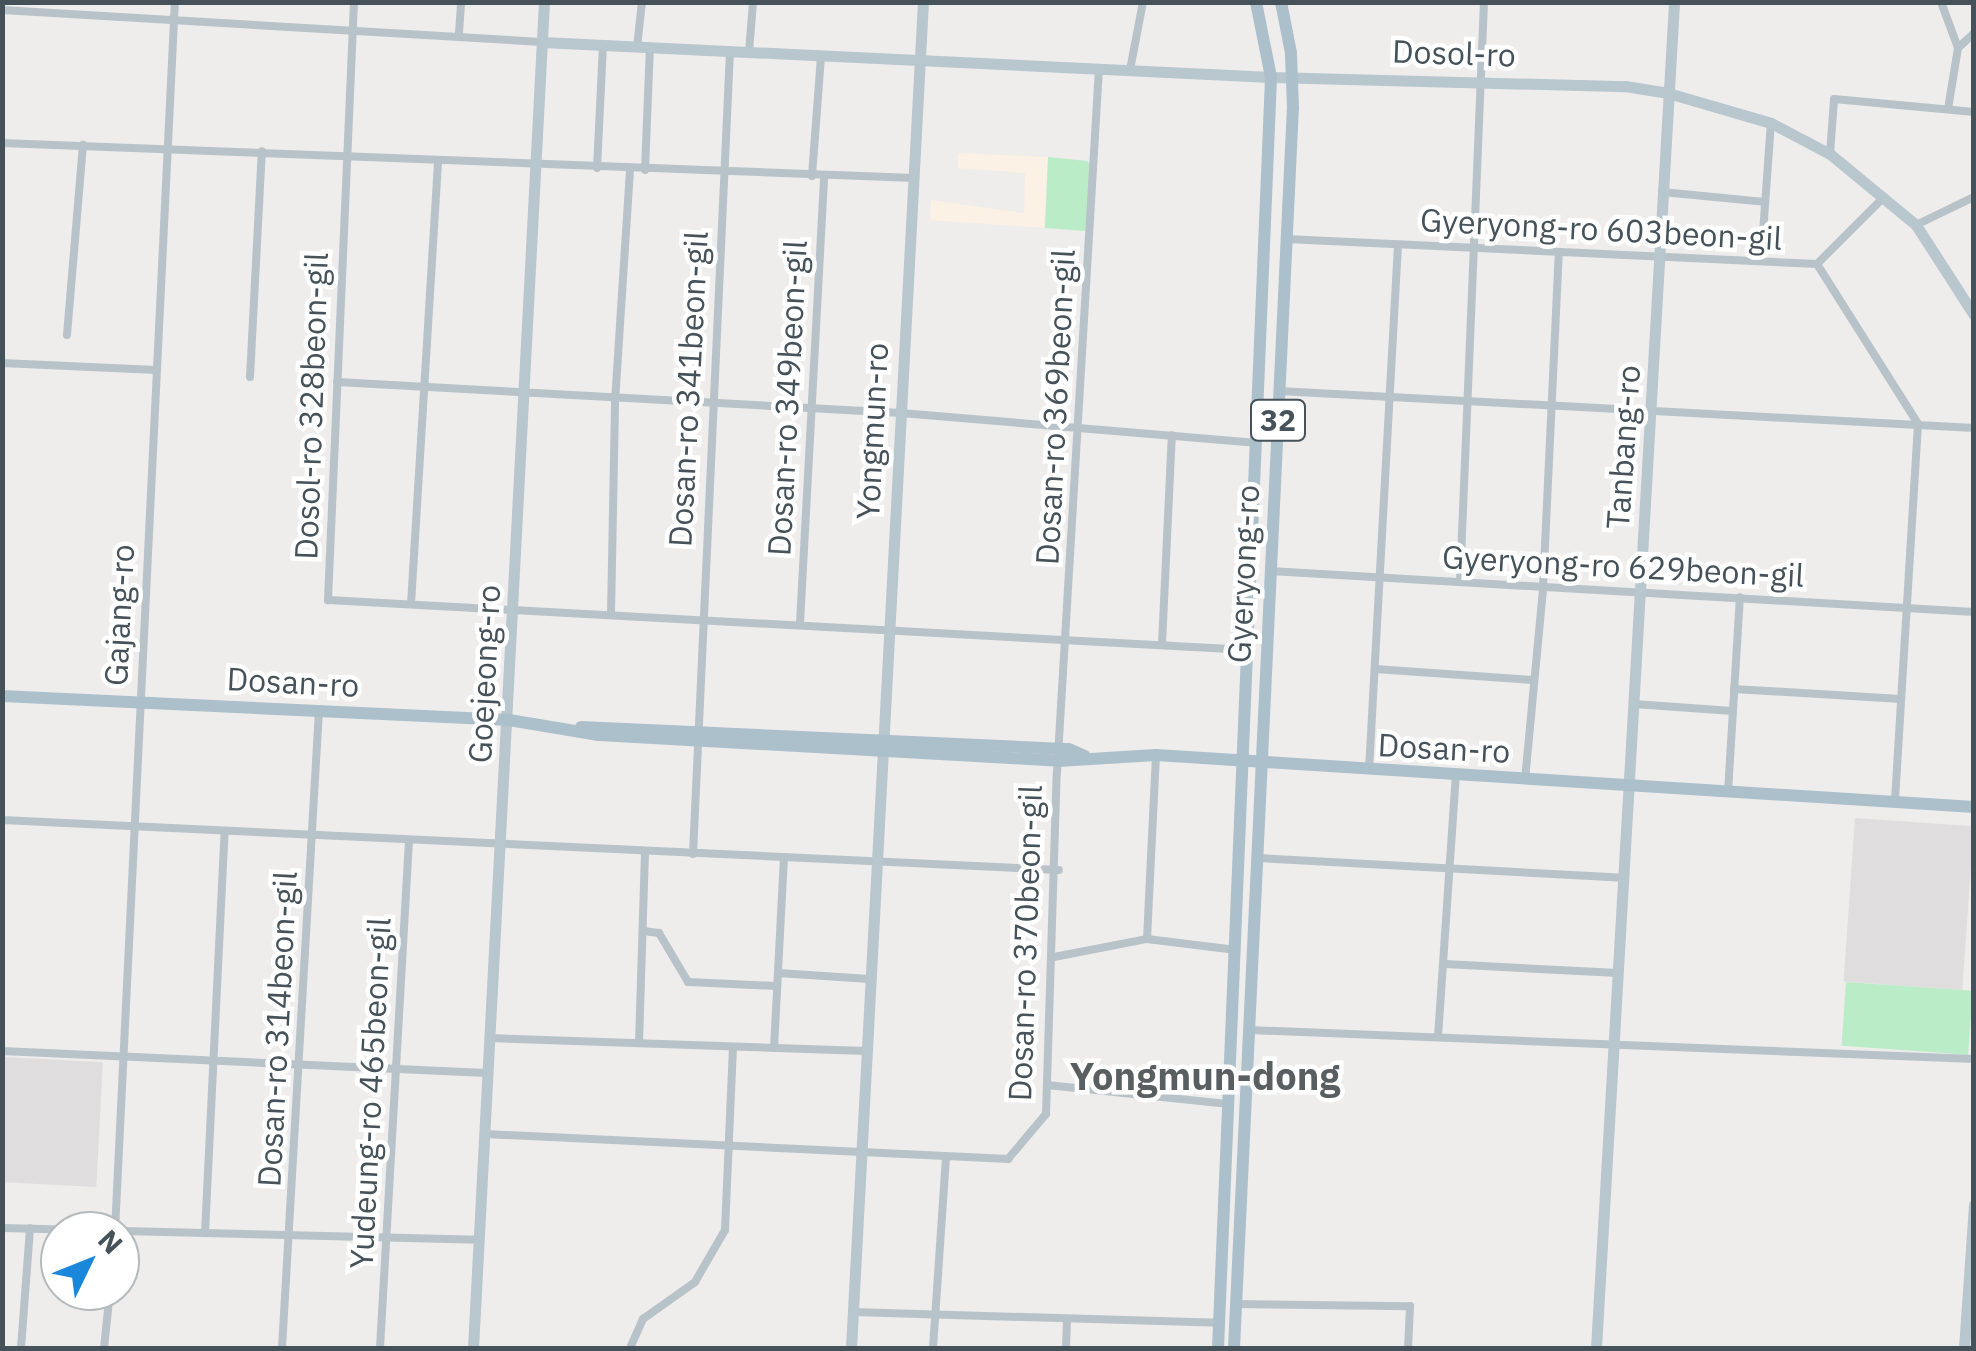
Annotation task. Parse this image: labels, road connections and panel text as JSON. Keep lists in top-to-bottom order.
{
  "streets": {
    "main road": ["32", "Gyeryong-ro", "Dosan-ro"],
    "street": [
      "Dosol-ro",
      "Gyeryong-ro 603beon-gil",
      "Dosan-ro 341beon-gil",
      "Dosan-ro 349beon-gil",
      "Dosol-ro 328beon-gil",
      "Dosan-ro 369beon-gil",
      "Yongmun-ro",
      "Tanbang-ro",
      "Gyeryong-ro 629beon-gil",
      "Gajang-ro",
      "Goejeong-ro",
      "Dosan-ro 370beon-gil",
      "Dosan-ro 314beon-gil",
      "Yudeung-ro 465beon-gil"
    ]
  },
  "crossings": [
    ["Dosol-ro", "Gyeryong-ro 603beon-gil"],
    ["Dosol-ro", "Dosan-ro 341beon-gil"],
    ["Dosol-ro", "Dosol-ro 328beon-gil"],
    ["Dosol-ro", "Dosan-ro 369beon-gil"],
    ["Dosol-ro", "Yongmun-ro"],
    ["Dosol-ro", "Tanbang-ro"],
    ["Dosol-ro", "Gyeryong-ro"],
    ["Dosol-ro", "Gajang-ro"],
    ["Dosol-ro", "Goejeong-ro"],
    ["Gyeryong-ro 603beon-gil", "Tanbang-ro"],
    ["Gyeryong-ro 603beon-gil", "Gyeryong-ro"],
    ["Dosan-ro 341beon-gil", "Dosol-ro 328beon-gil"],
    ["Dosan-ro 341beon-gil", "Dosan-ro"],
    ["Dosan-ro 349beon-gil", "Dosol-ro 328beon-gil"],
    ["Dosol-ro 328beon-gil", "Dosan-ro 369beon-gil"],
    ["Dosol-ro 328beon-gil", "Yongmun-ro"],
    ["Dosol-ro 328beon-gil", "Gyeryong-ro"],
    ["Dosol-ro 328beon-gil", "Goejeong-ro"],
    ["Dosan-ro 369beon-gil", "Dosan-ro"],
    ["Dosan-ro 369beon-gil", "Dosan-ro 370beon-gil"],
    ["Yongmun-ro", "Dosan-ro"],
    ["Yongmun-ro", "Dosan-ro 370beon-gil"],
    ["Tanbang-ro", "Gyeryong-ro 629beon-gil"],
    ["Tanbang-ro", "Dosan-ro"],
    ["Gyeryong-ro 629beon-gil", "Gyeryong-ro"],
    ["Gyeryong-ro", "Dosan-ro"],
    ["Gajang-ro", "Dosan-ro"],
    ["Goejeong-ro", "Dosan-ro"],
    ["Goejeong-ro", "Dosan-ro 370beon-gil"],
    ["Dosan-ro", "Dosan-ro 370beon-gil"],
    ["Dosan-ro", "Dosan-ro 314beon-gil"]
  ],
  "districts": ["Yongmun-dong"],
  "north": "top right"
}
